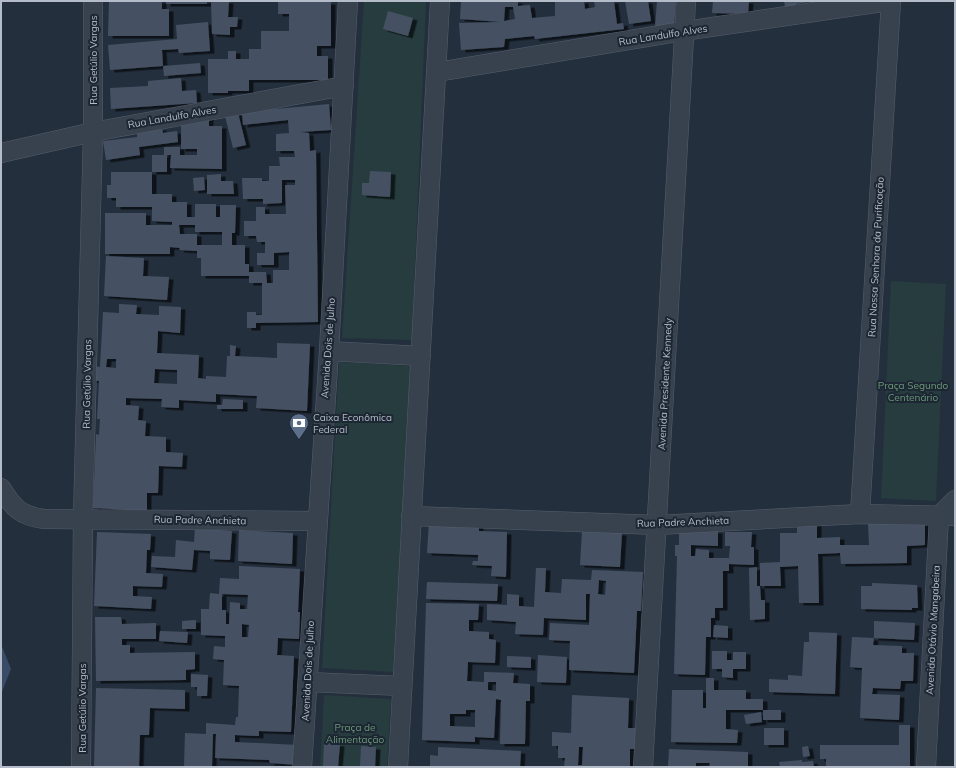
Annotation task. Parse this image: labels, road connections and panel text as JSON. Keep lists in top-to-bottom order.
{
  "streets": {
    "street": [
      "Rua Landulfo Alves",
      "Rua Getúlio Vargas",
      "Rua Nossa Senhora da Purificação",
      "Avenida Dois de Julho",
      "Avenida Presidente Kennedy",
      "Rua Padre Anchieta",
      "Avenida Otávio Mangabeira"
    ]
  },
  "crossings": [
    ["Rua Landulfo Alves", "Rua Getúlio Vargas"],
    ["Rua Landulfo Alves", "Rua Nossa Senhora da Purificação"],
    ["Rua Landulfo Alves", "Avenida Dois de Julho"],
    ["Rua Landulfo Alves", "Avenida Presidente Kennedy"],
    ["Rua Getúlio Vargas", "Rua Padre Anchieta"],
    ["Rua Nossa Senhora da Purificação", "Rua Padre Anchieta"],
    ["Avenida Dois de Julho", "Rua Padre Anchieta"],
    ["Avenida Presidente Kennedy", "Rua Padre Anchieta"],
    ["Rua Padre Anchieta", "Avenida Otávio Mangabeira"]
  ],
  "parks": ["Praça Segundo Centenário", "Praça de Alimentação"],
  "places": {
    "bank": ["Caixa Econômica Federal"]
  }
}
